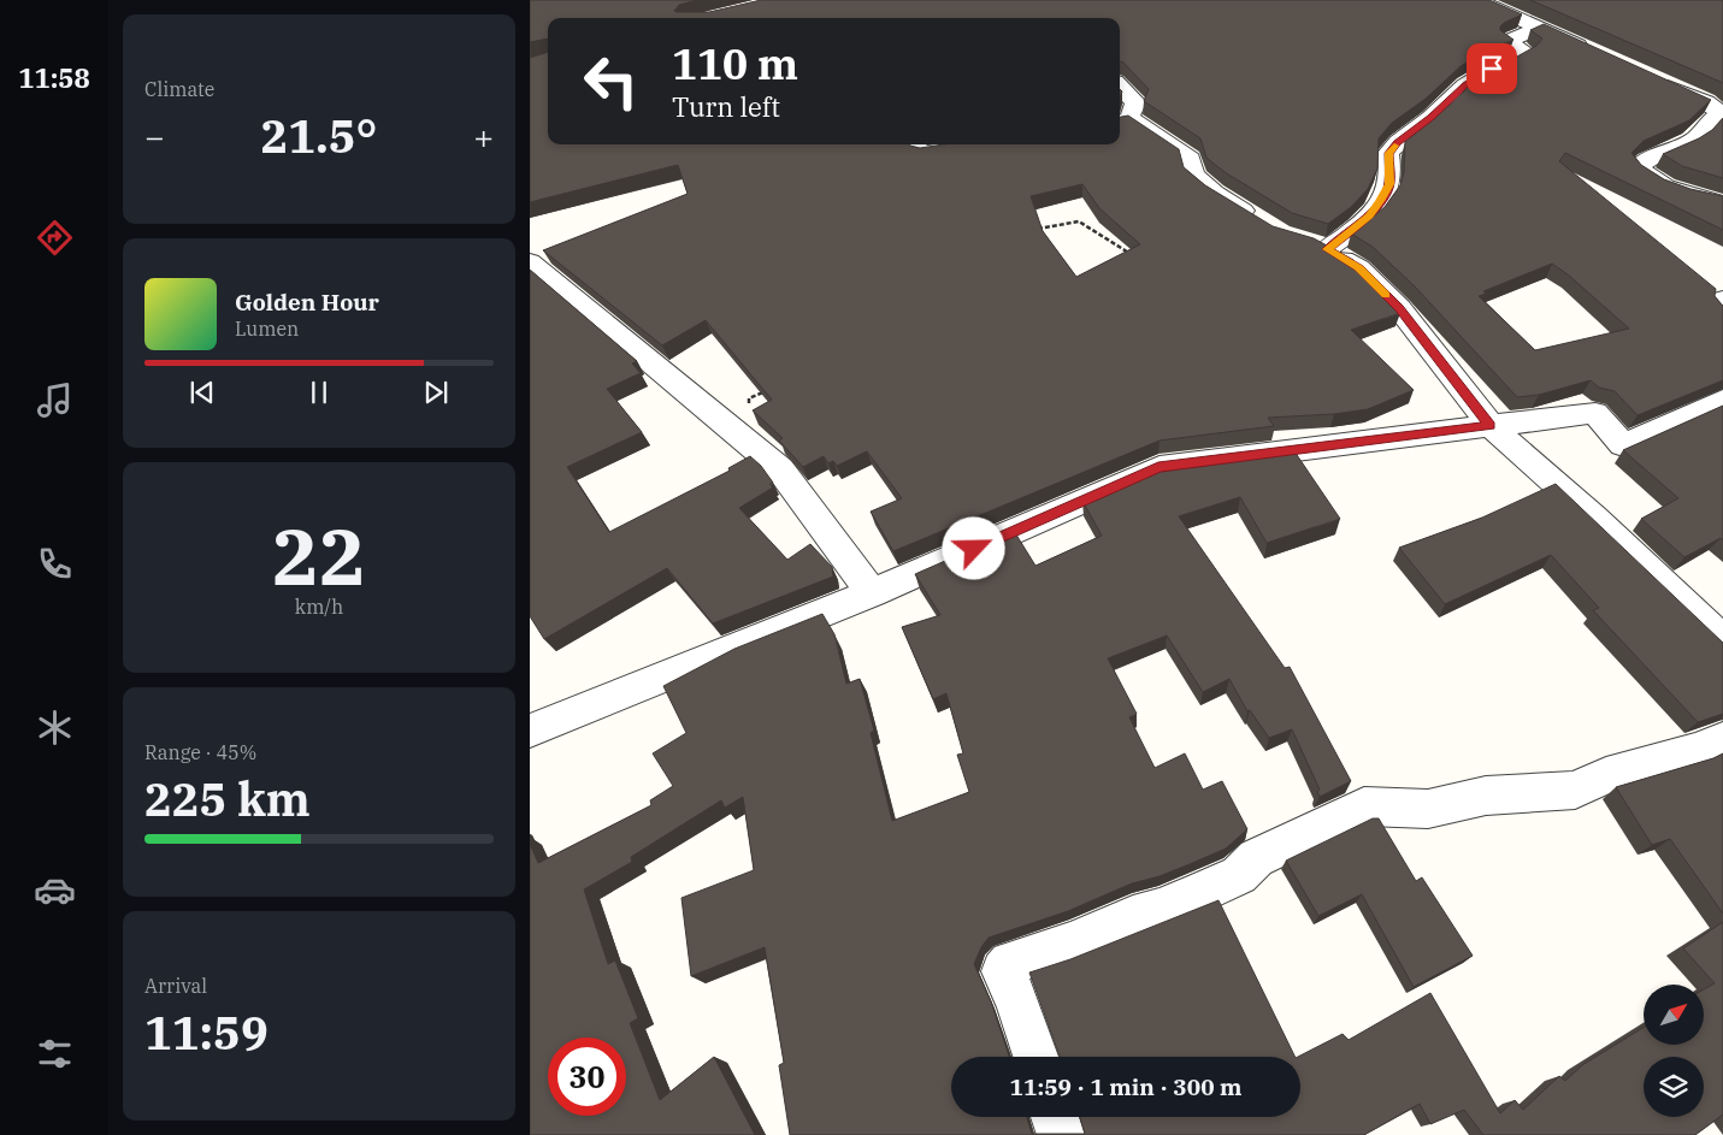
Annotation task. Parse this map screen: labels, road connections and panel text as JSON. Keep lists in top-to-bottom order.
{
  "north": "top right",
  "page": {
    "tabs": "11:58",
    "tile": [
      "Climate",
      ["22", "km/h"],
      ["Range · 45%", "225 km"],
      ["Arrival", "11:59"]
    ],
    "turn": ["110 m", "Turn left"],
    "heat": ["−", "21.5°", "+"],
    "song": ["Golden Hour", "Lumen"],
    "limit": "30",
    "trip": "11:59 · 1 min · 300 m"
  }
}
